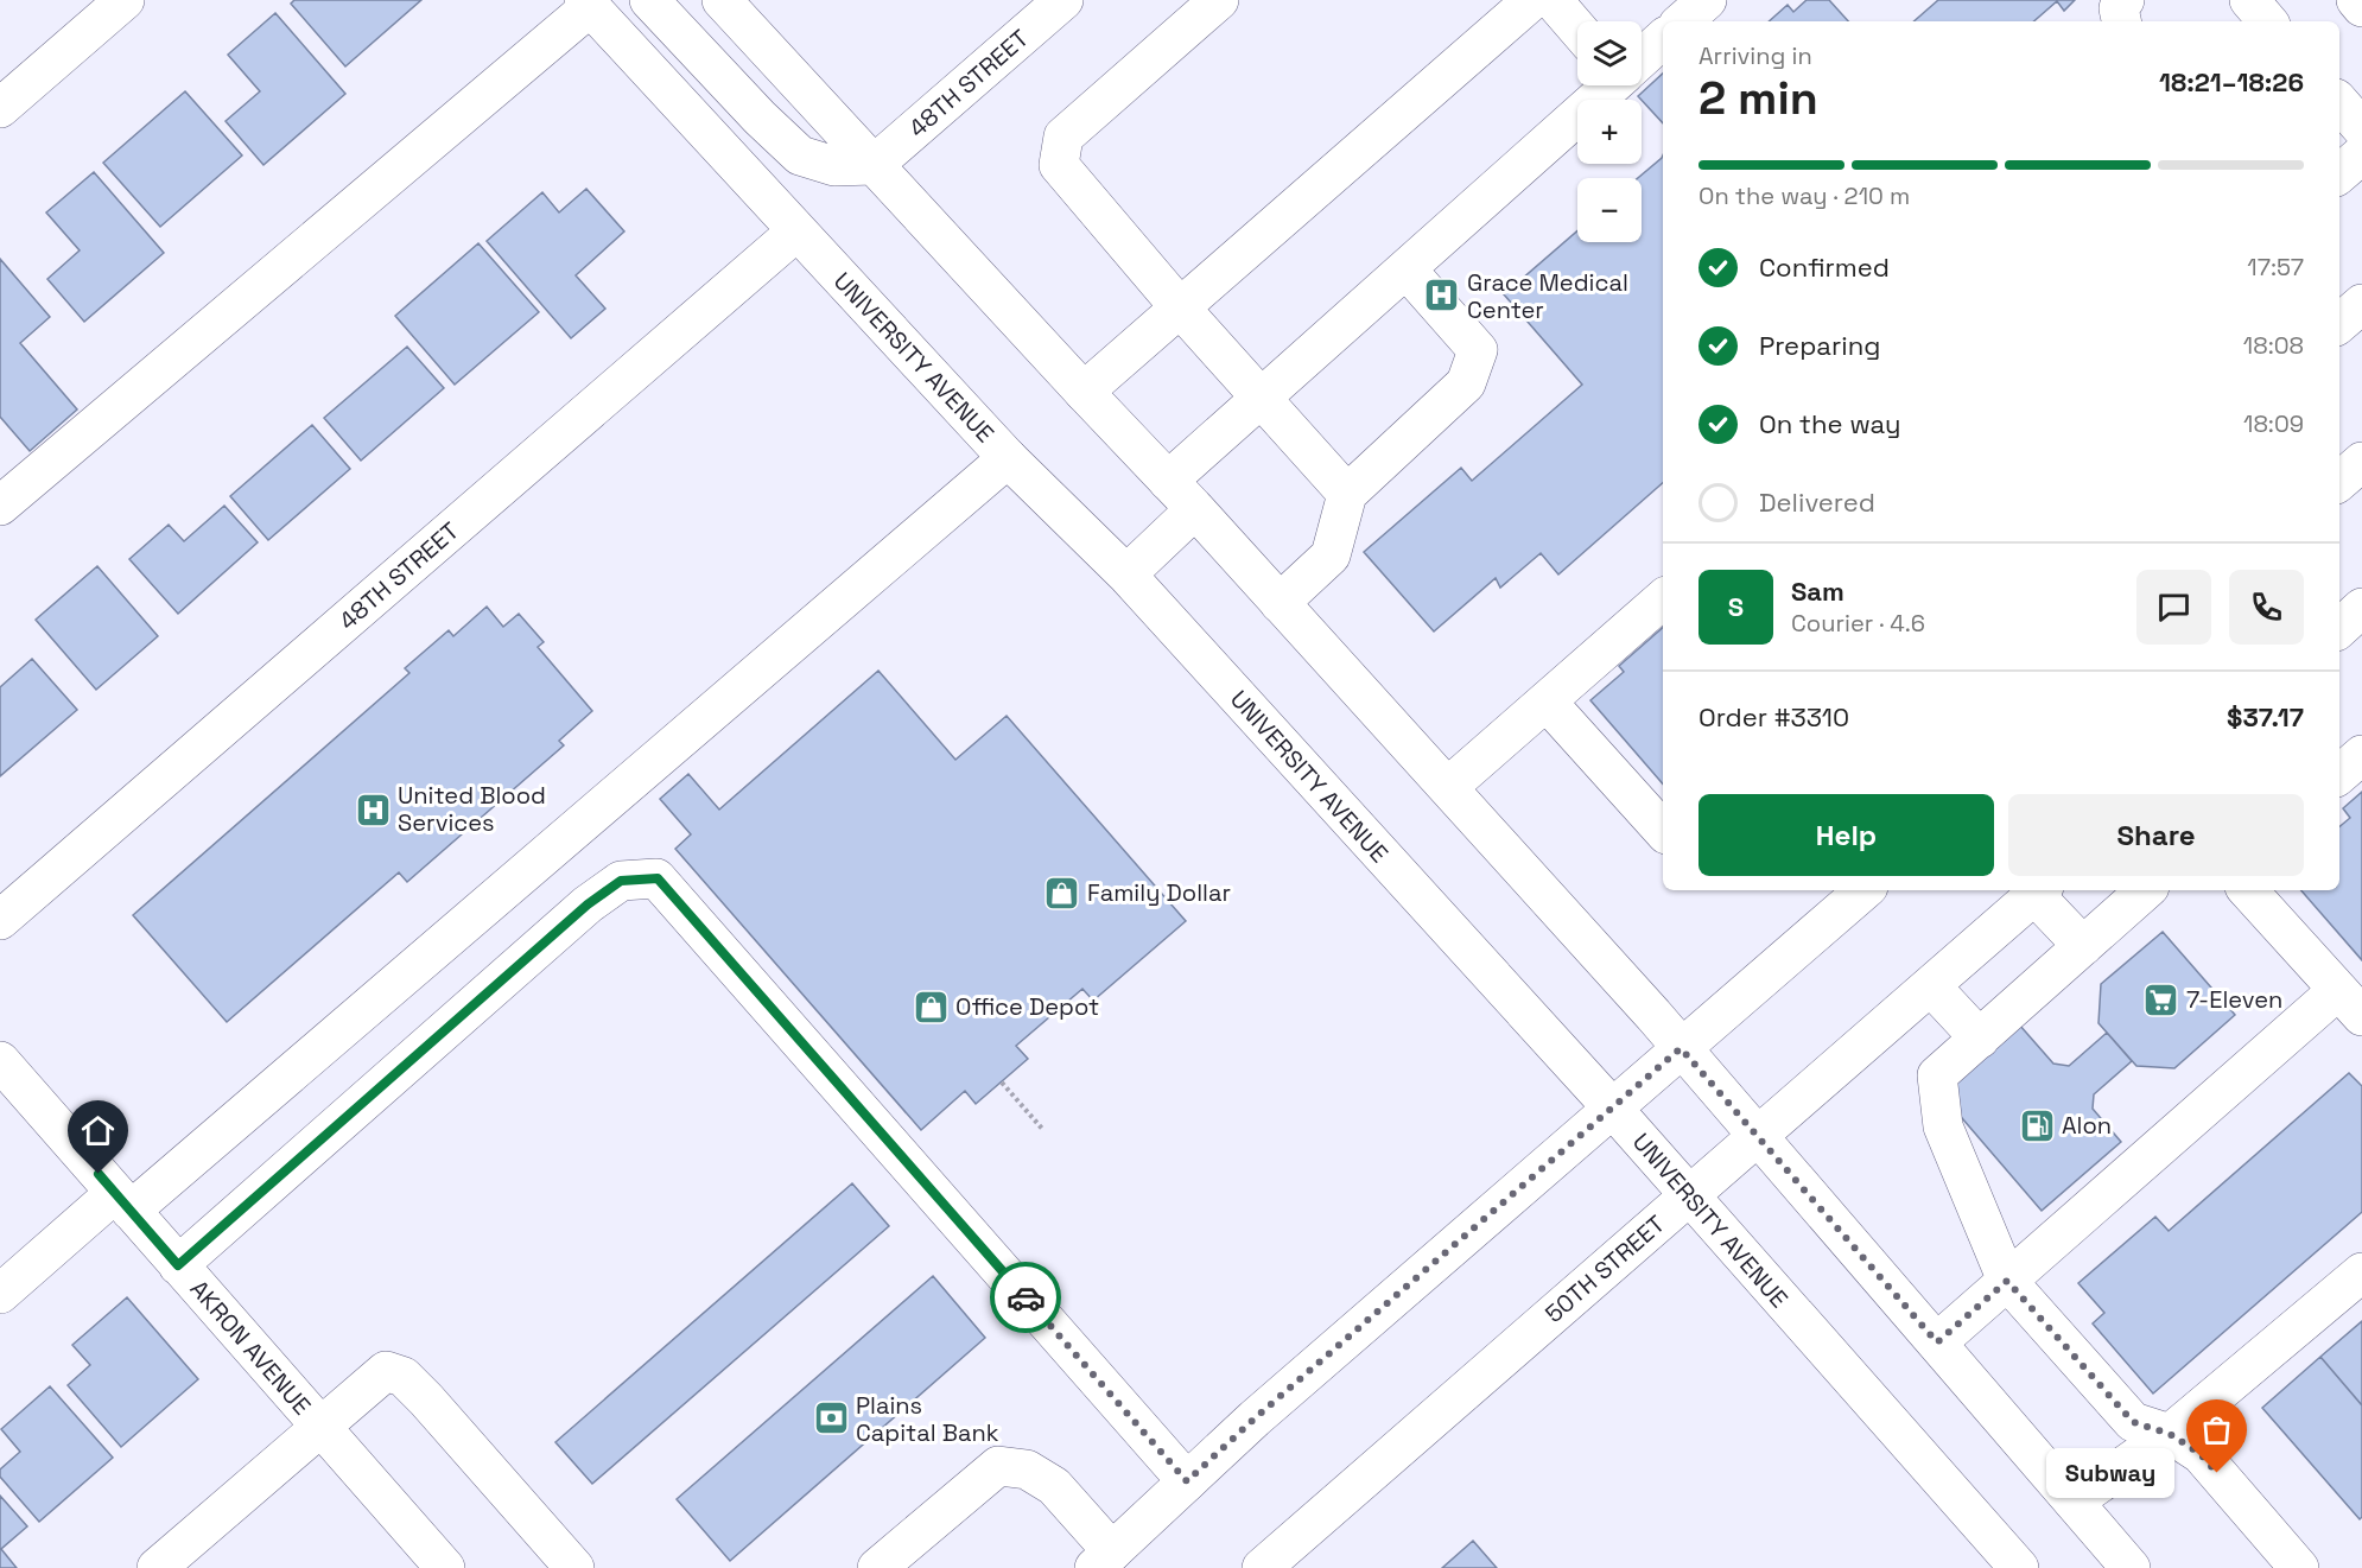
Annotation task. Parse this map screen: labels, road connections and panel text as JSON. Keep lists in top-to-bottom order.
{
  "streets": {
    "main road": [
      "48TH STREET",
      "UNIVERSITY AVENUE",
      "50TH STREET",
      "AKRON AVENUE"
    ]
  },
  "crossings": [
    ["48TH STREET", "UNIVERSITY AVENUE"],
    ["UNIVERSITY AVENUE", "50TH STREET"]
  ],
  "places": {
    "hospital": ["Grace Medical Center", "United Blood Services"],
    "shop": ["Family Dollar", "Office Depot"],
    "supermarket": ["7-Eleven"],
    "fuel station": ["Alon"],
    "bank": ["Plains Capital Bank"],
    "other": ["Subway"]
  },
  "page": {
    "map_buttons": ["+", "−"],
    "heading": ["2 min", "Arriving in", "18:21–18:26"],
    "panel": [
      "Sam",
      "Courier · 4.6",
      "Order #3310",
      "$37.17"
    ],
    "bar": "On the way · 210 m",
    "list": [
      ["Confirmed", "17:57"],
      ["Preparing", "18:08"],
      ["On the way", "18:09"],
      "Delivered"
    ],
    "round": "S",
    "buttons": ["Help", "Share"],
    "bubble": "Subway"
  }
}
